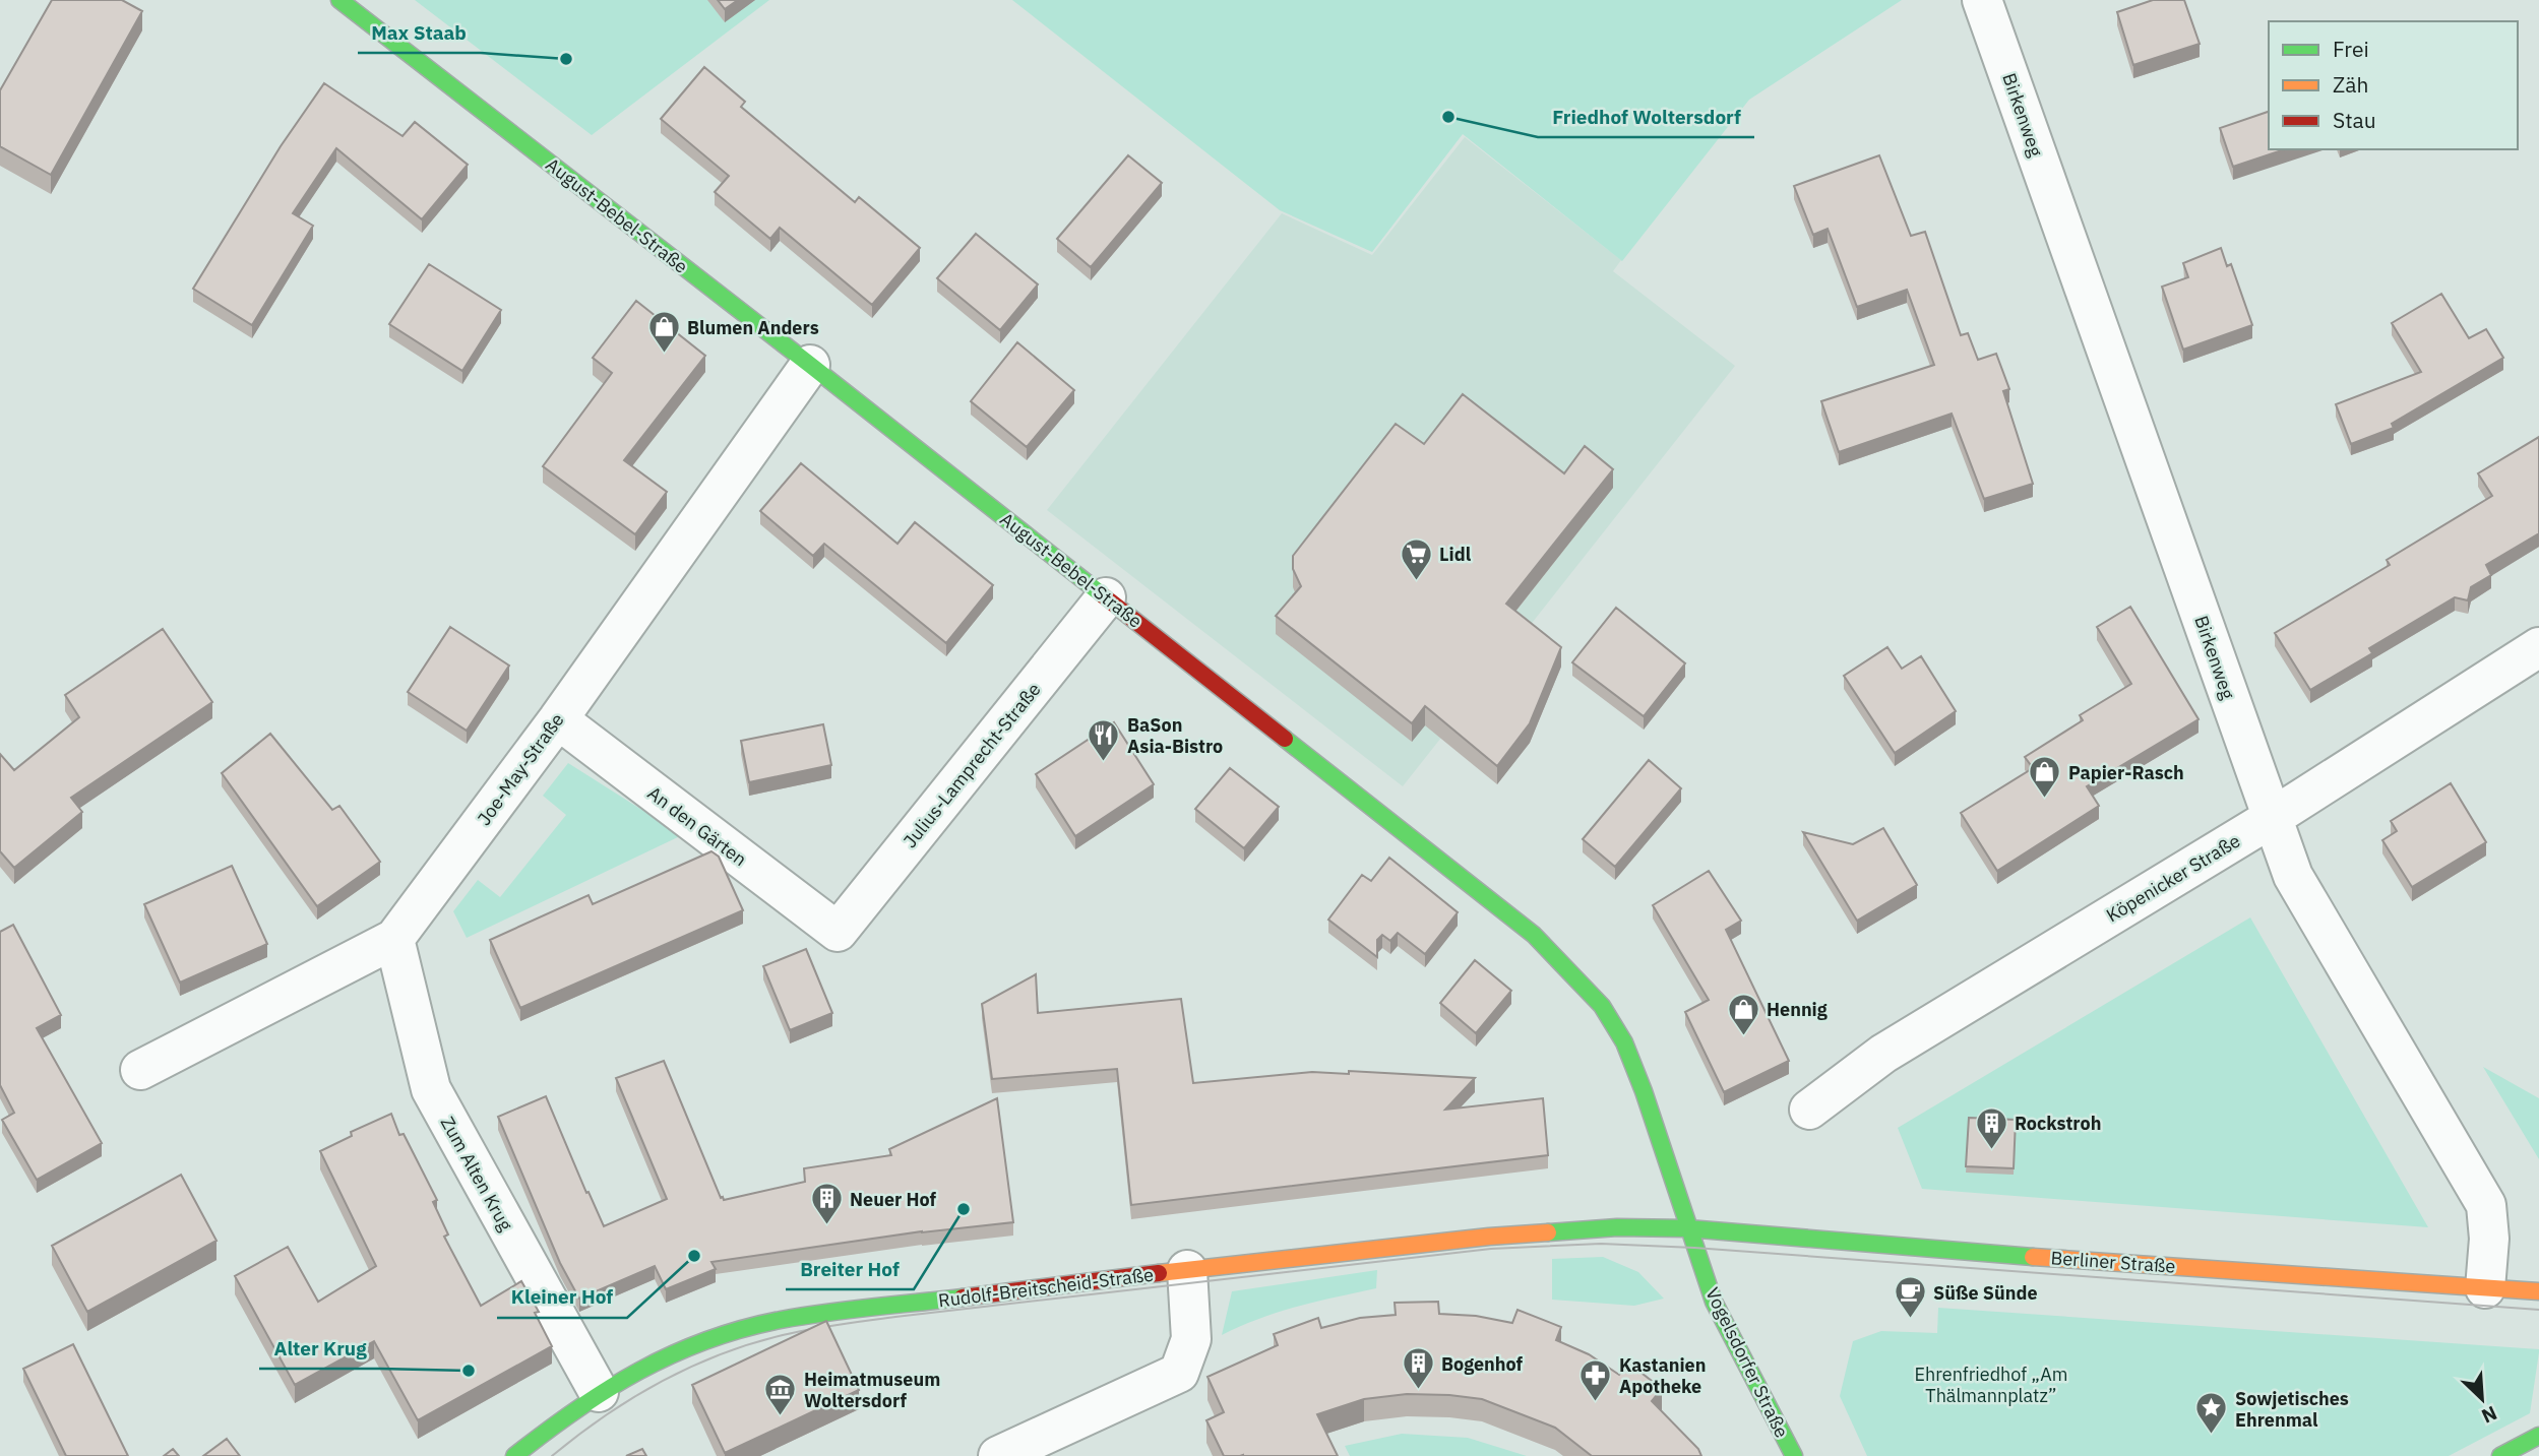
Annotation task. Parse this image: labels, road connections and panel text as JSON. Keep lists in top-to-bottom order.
{
  "streets": {
    "street": [
      "Birkenweg",
      "August-Bebel-Straße",
      "Julius-Lamprecht-Straße",
      "Joe-May-Straße",
      "An den Gärten",
      "Köpenicker Straße",
      "Zum Alten Krug",
      "Berliner Straße",
      "Rudolf-Breitscheid-Straße",
      "Vogelsdorfer Straße"
    ]
  },
  "crossings": [
    ["Birkenweg", "Köpenicker Straße"],
    ["Birkenweg", "Berliner Straße"],
    ["August-Bebel-Straße", "Julius-Lamprecht-Straße"],
    ["August-Bebel-Straße", "Joe-May-Straße"],
    ["August-Bebel-Straße", "Berliner Straße"],
    ["August-Bebel-Straße", "Rudolf-Breitscheid-Straße"],
    ["August-Bebel-Straße", "Vogelsdorfer Straße"],
    ["Julius-Lamprecht-Straße", "An den Gärten"],
    ["Joe-May-Straße", "An den Gärten"],
    ["Joe-May-Straße", "Zum Alten Krug"],
    ["Zum Alten Krug", "Rudolf-Breitscheid-Straße"],
    ["Berliner Straße", "Rudolf-Breitscheid-Straße"],
    ["Berliner Straße", "Vogelsdorfer Straße"],
    ["Rudolf-Breitscheid-Straße", "Vogelsdorfer Straße"]
  ],
  "parks": ["Ehrenfriedhof „Am Thälmannplatz”"],
  "places": {
    "other": [
      "Max Staab",
      "Friedhof Woltersdorf",
      "Breiter Hof",
      "Kleiner Hof",
      "Alter Krug"
    ],
    "shop": ["Blumen Anders", "Papier-Rasch", "Hennig"],
    "supermarket": ["Lidl"],
    "restaurant": ["BaSon Asia-Bistro"],
    "building": ["Rockstroh", "Neuer Hof", "Bogenhof"],
    "cafe": ["Süße Sünde"],
    "pharmacy": ["Kastanien Apotheke"],
    "museum": ["Heimatmuseum Woltersdorf"],
    "place": ["Sowjetisches Ehrenmal"]
  },
  "legend": ["Frei", "Zäh", "Stau"],
  "north": "bottom right"
}
